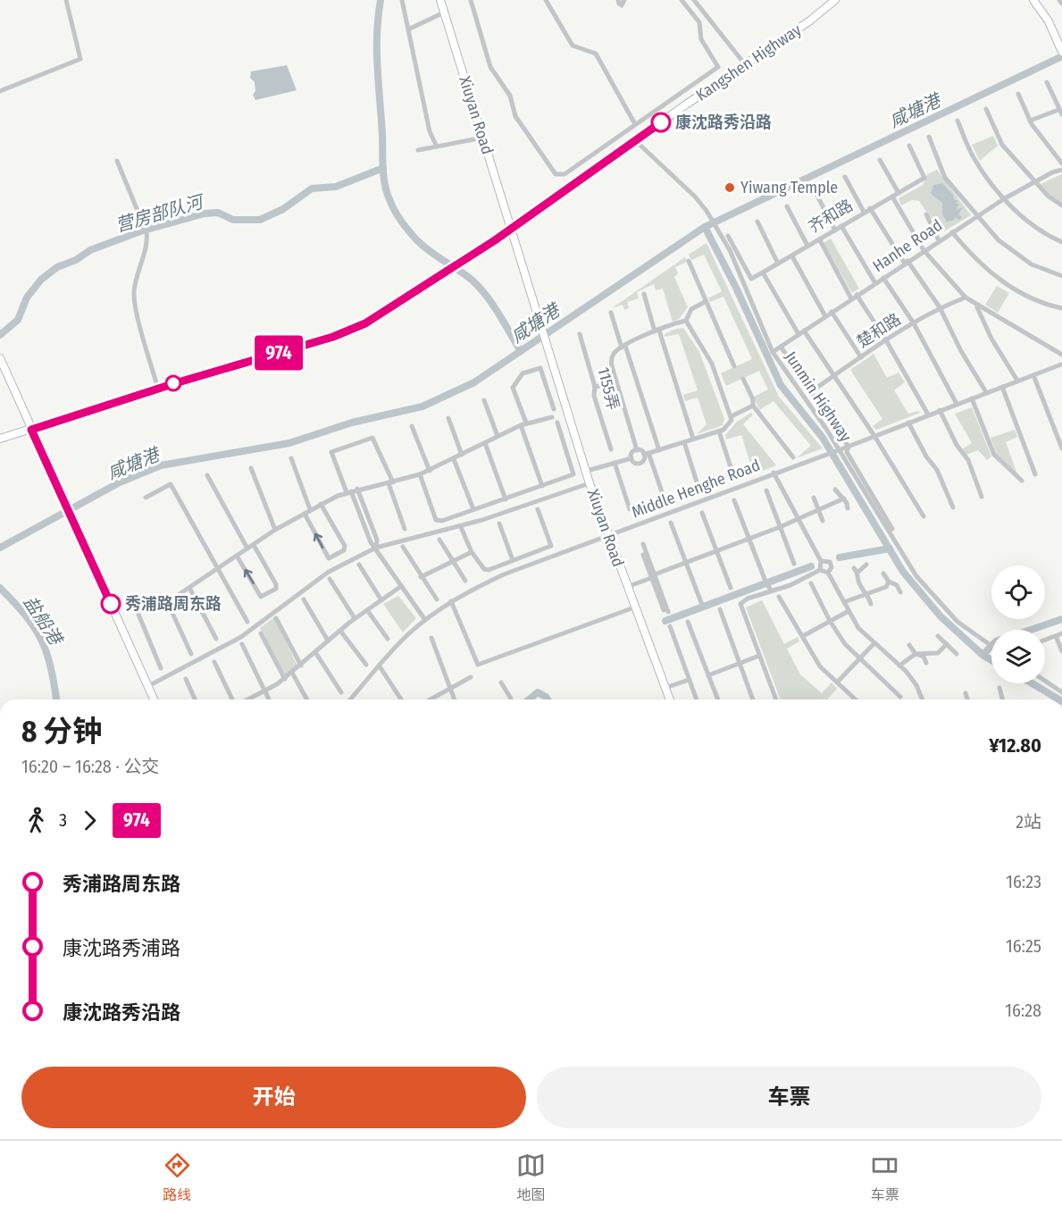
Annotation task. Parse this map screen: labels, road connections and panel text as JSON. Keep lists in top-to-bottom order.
{
  "streets": {
    "main road": ["Kangshen Highway", "Xiuyan Road"],
    "street": [
      "齐和路",
      "Hanhe Road",
      "楚和路",
      "1155弄",
      "Junmin Highway",
      "Middle Henghe Road"
    ]
  },
  "crossings": [
    ["Kangshen Highway", "Xiuyan Road"],
    ["Kangshen Highway", "Junmin Highway"],
    ["Xiuyan Road", "Middle Henghe Road"],
    ["Hanhe Road", "Junmin Highway"],
    ["Junmin Highway", "Middle Henghe Road"]
  ],
  "water": ["咸塘港", "营房部队河", "盐船港"],
  "places": ["康沈路秀沿路", "Yiwang Temple", "秀浦路周东路"],
  "lines": ["bus line 974"],
  "page": {
    "on_map": "974",
    "heading": ["8 分钟", "16:20 – 16:28 · 公交", "¥12.80"],
    "legs": ["3", "974", "2站"],
    "list": [
      {
        "name": "秀浦路周东路",
        "value": "16:23"
      },
      {
        "name": "康沈路秀浦路",
        "value": "16:25"
      },
      {
        "name": "康沈路秀沿路",
        "value": "16:28"
      }
    ],
    "buttons": ["开始", "车票"],
    "tabs": ["路线", "地图", "车票"]
  }
}
